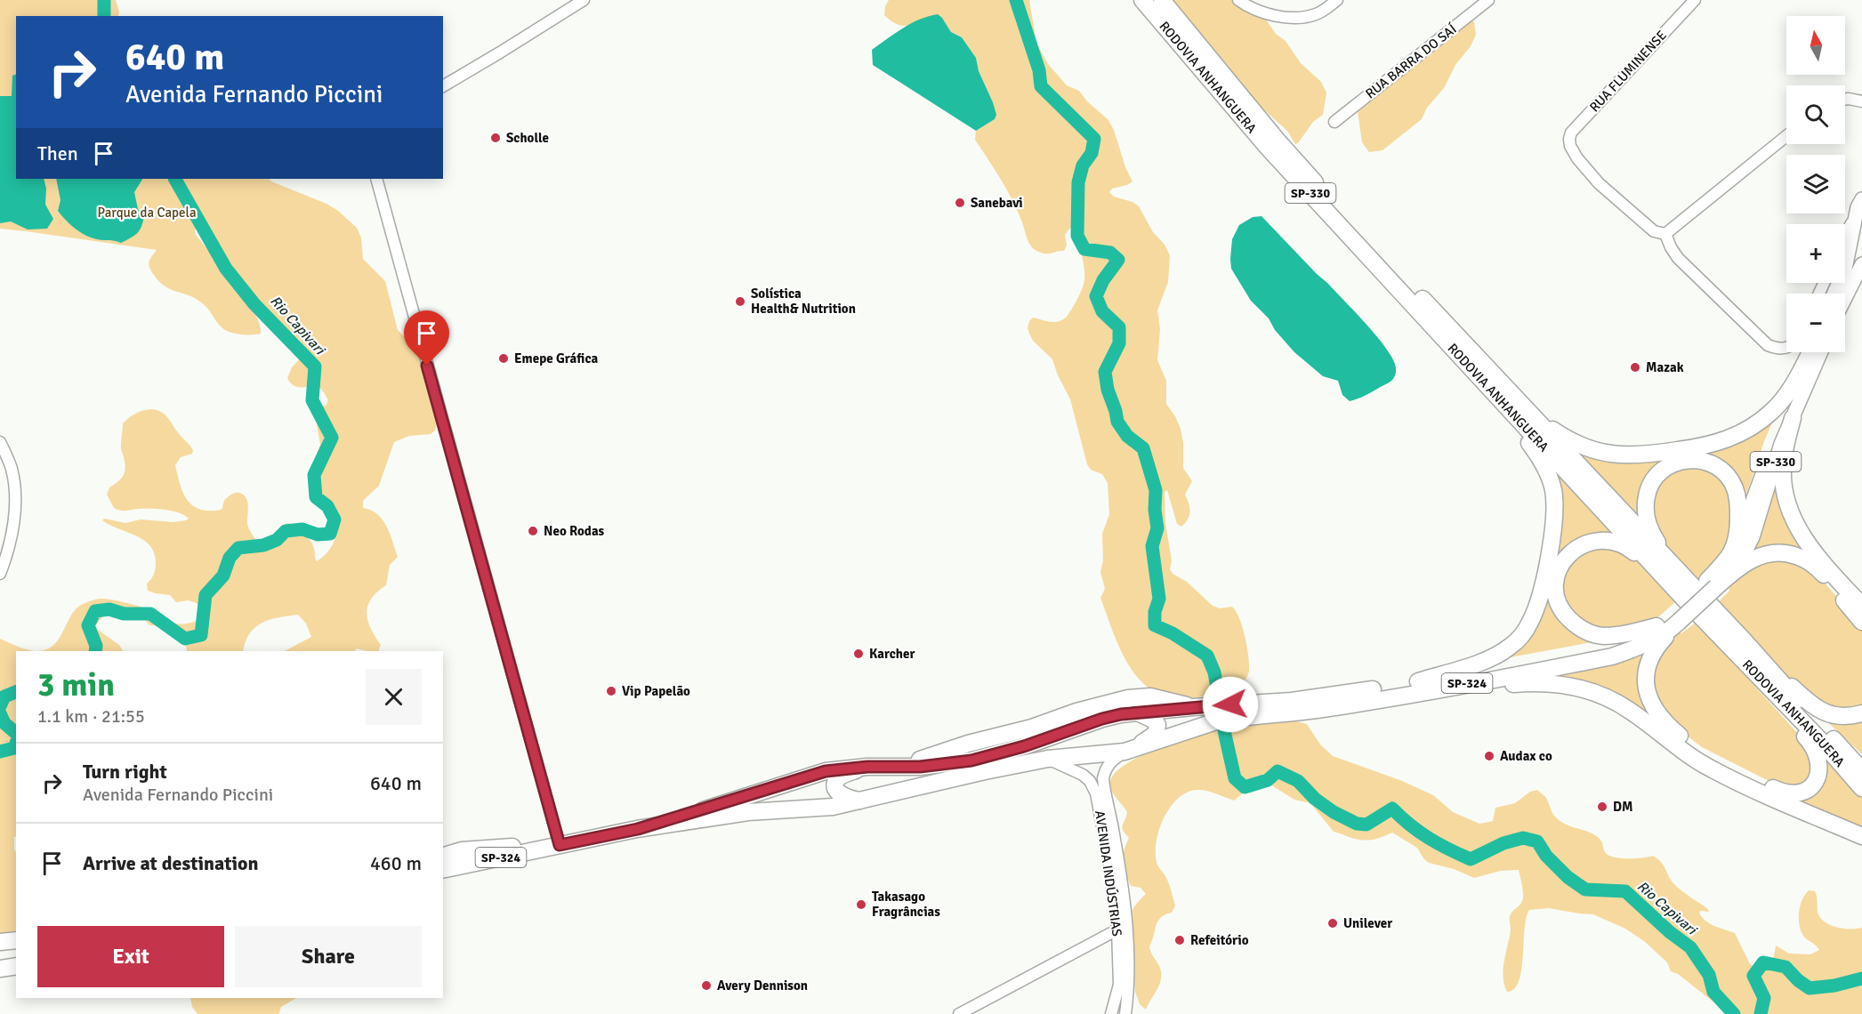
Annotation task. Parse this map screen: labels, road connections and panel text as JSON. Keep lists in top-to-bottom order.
{
  "streets": {
    "highway": ["RODOVIA ANHANGUERA", "SP-330", "SP-324"],
    "street": ["RUA BARRA DO SAÍ", "RUA FLUMINENSE", "AVENIDA INDÚSTRIAS"]
  },
  "crossings": [
    ["SP-324", "AVENIDA INDÚSTRIAS"]
  ],
  "water": ["Rio Capivari"],
  "parks": ["Parque da Capela"],
  "places": [
    "Scholle",
    "Sanebavi",
    "Solística Health& Nutrition",
    "Emepe Gráfica",
    "Mazak",
    "Neo Rodas",
    "Karcher",
    "Vip Papelão",
    "Audax co",
    "DM",
    "Takasago Fragrâncias",
    "Unilever",
    "Refeitório",
    "Avery Dennison"
  ],
  "north": "top",
  "page": {
    "map_buttons": ["+", "−"],
    "turn": ["640 m", "Avenida Fernando Piccini"],
    "then": "Then",
    "heading": ["3 min", "1.1 km · 21:55"],
    "list": [
      {
        "name": "Turn right",
        "note": "Avenida Fernando Piccini",
        "value": "640 m"
      },
      {
        "name": "Arrive at destination",
        "value": "460 m"
      }
    ],
    "buttons": ["Exit", "Share"]
  }
}
